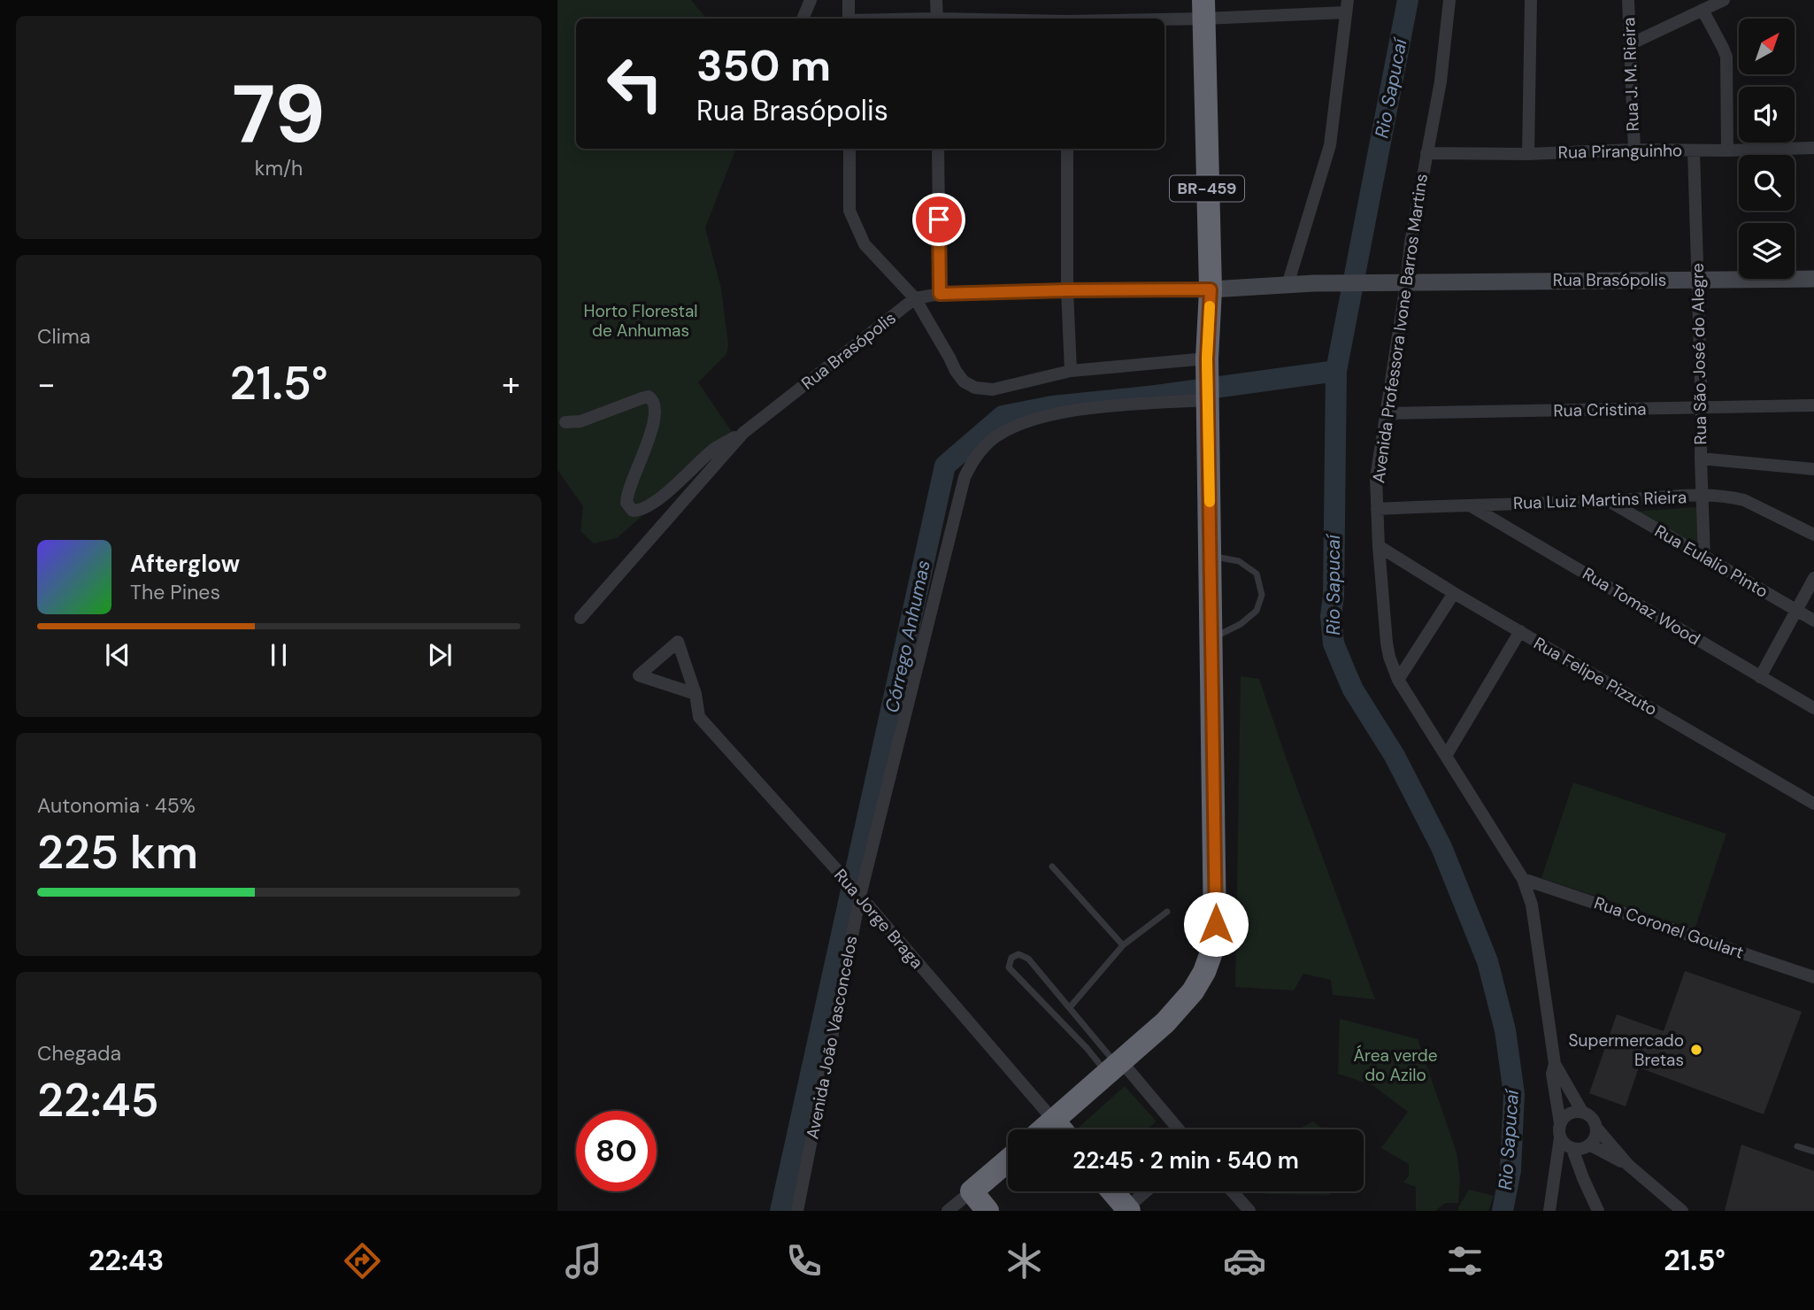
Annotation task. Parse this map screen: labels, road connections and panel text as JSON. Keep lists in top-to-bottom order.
{
  "streets": {
    "highway": ["BR-459", "Rua Jorge Braga"],
    "street": [
      "Rua J. M. Rieira",
      "Rua Piranguinho",
      "Rua Brasópolis",
      "Avenida Professora Ivone Barros Martins",
      "Rua São José do Alegre",
      "Rua Cristina",
      "Rua Luiz Martins Rieira",
      "Rua Eulalio Pinto",
      "Rua Tomaz Wood",
      "Rua Felipe Pizzuto",
      "Rua Coronel Goulart",
      "Avenida João Vasconcelos"
    ]
  },
  "crossings": [
    ["Rua J. M. Rieira", "Rua Piranguinho"],
    ["Rua Piranguinho", "Avenida Professora Ivone Barros Martins"],
    ["Rua Piranguinho", "Rua São José do Alegre"],
    ["BR-459", "Rua Brasópolis"],
    ["BR-459", "Rua Jorge Braga"],
    ["BR-459", "Avenida João Vasconcelos"],
    ["Rua Brasópolis", "Avenida Professora Ivone Barros Martins"],
    ["Rua Brasópolis", "Rua São José do Alegre"],
    ["Avenida Professora Ivone Barros Martins", "Rua Cristina"],
    ["Avenida Professora Ivone Barros Martins", "Rua Luiz Martins Rieira"],
    ["Avenida Professora Ivone Barros Martins", "Rua Felipe Pizzuto"],
    ["Avenida Professora Ivone Barros Martins", "Rua Coronel Goulart"],
    ["Rua São José do Alegre", "Rua Cristina"],
    ["Rua São José do Alegre", "Rua Luiz Martins Rieira"],
    ["Rua São José do Alegre", "Rua Eulalio Pinto"],
    ["Rua Luiz Martins Rieira", "Rua Eulalio Pinto"],
    ["Rua Luiz Martins Rieira", "Rua Tomaz Wood"],
    ["Rua Jorge Braga", "Avenida João Vasconcelos"]
  ],
  "water": ["Rio Sapucaí", "Córrego Anhumas"],
  "parks": ["Horto Florestal de Anhumas", "Área verde do Azilo"],
  "places": ["Supermercado Bretas"],
  "north": "top right",
  "page": {
    "tile": [
      ["79", "km/h"],
      "Clima",
      ["Autonomia · 45%", "225 km"],
      ["Chegada", "22:45"]
    ],
    "turn": ["350 m", "Rua Brasópolis"],
    "heat": ["−", "21.5°", "+"],
    "song": ["Afterglow", "The Pines"],
    "limit": "80",
    "trip": "22:45 · 2 min · 540 m",
    "tabs": ["22:43", "21.5°"]
  }
}
